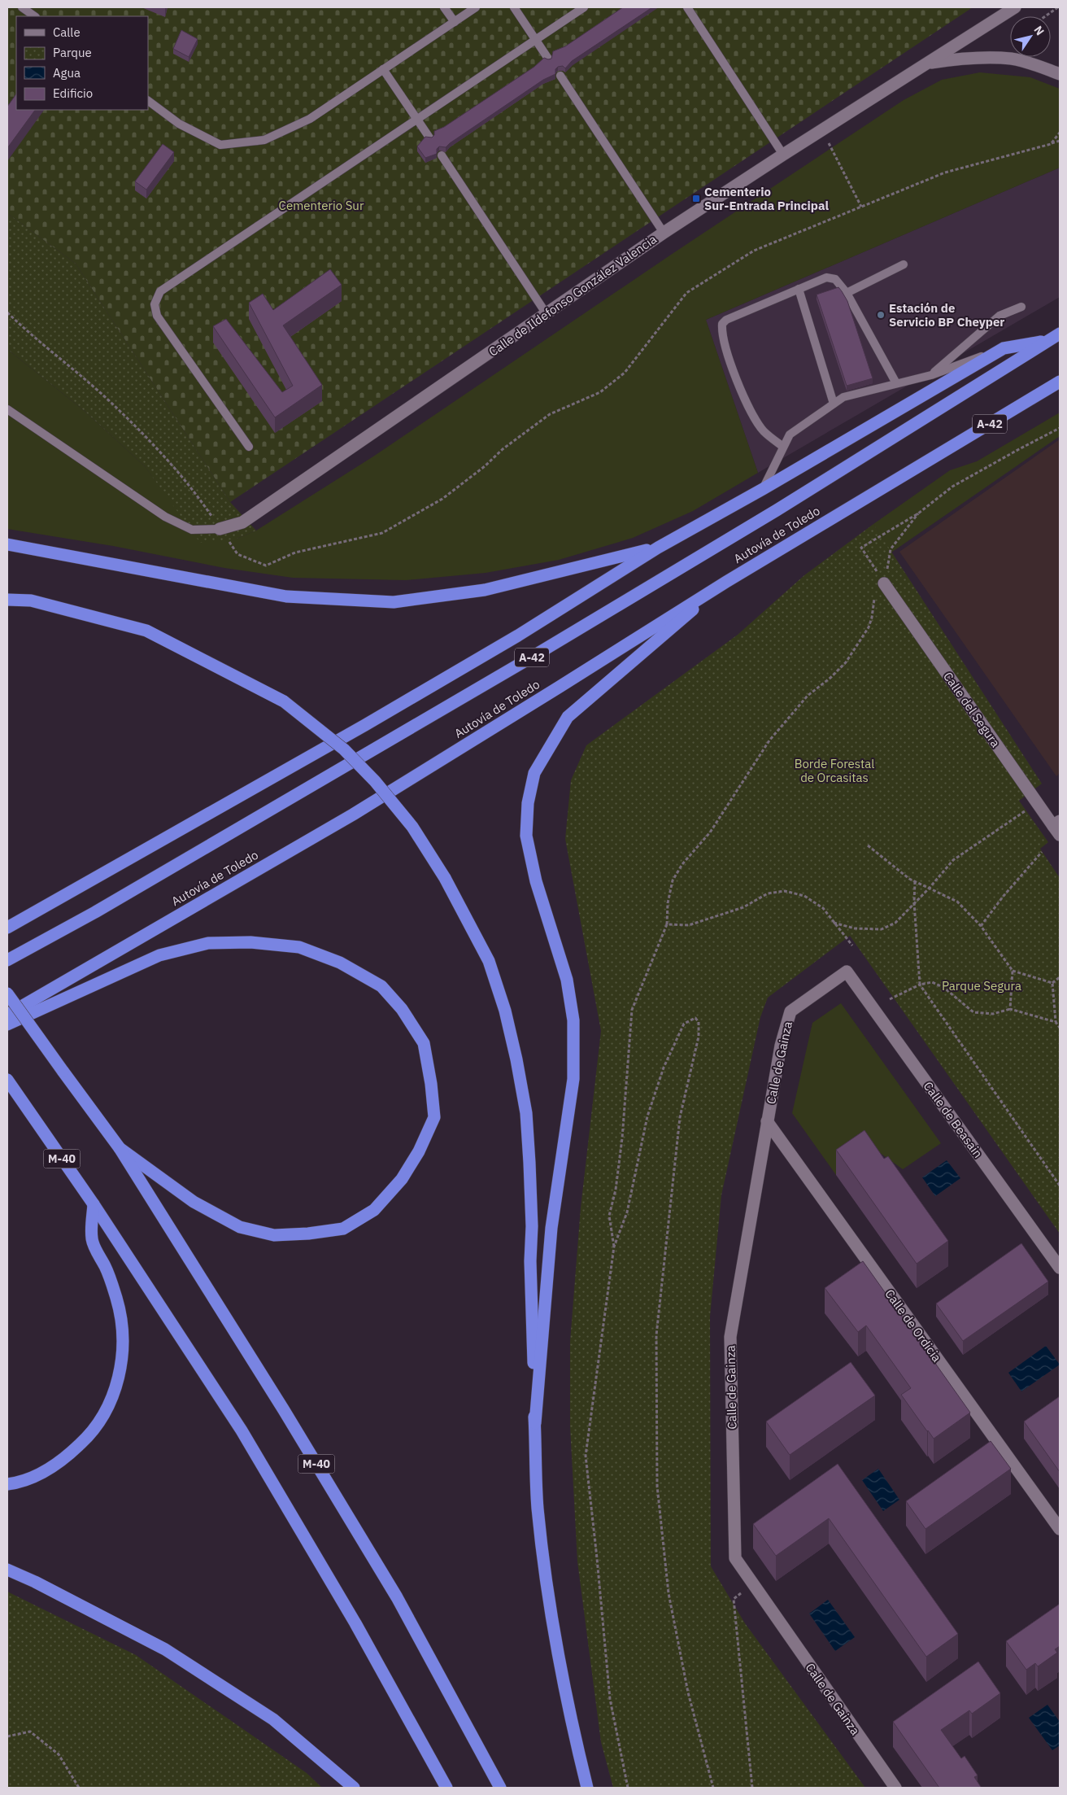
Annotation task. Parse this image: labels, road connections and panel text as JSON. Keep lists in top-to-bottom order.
{
  "streets": {
    "highway": ["A-42", "Autovía de Toledo", "M-40"],
    "street": [
      "Calle de Ildefonso González Valencia",
      "Calle del Segura",
      "Calle de Gainza",
      "Calle de Beasain",
      "Calle de Ordicia"
    ]
  },
  "crossings": [
    ["Calle de Gainza", "Calle de Beasain"],
    ["Calle de Gainza", "Calle de Ordicia"]
  ],
  "parks": ["Cementerio Sur", "Borde Forestal de Orcasitas", "Parque Segura"],
  "places": {
    "transit": ["Cementerio Sur-Entrada Principal"],
    "other": ["Estación de Servicio BP Cheyper"]
  },
  "legend": [
    "Calle",
    "Parque",
    "Agua",
    "Edificio"
  ],
  "north": "top right"
}
